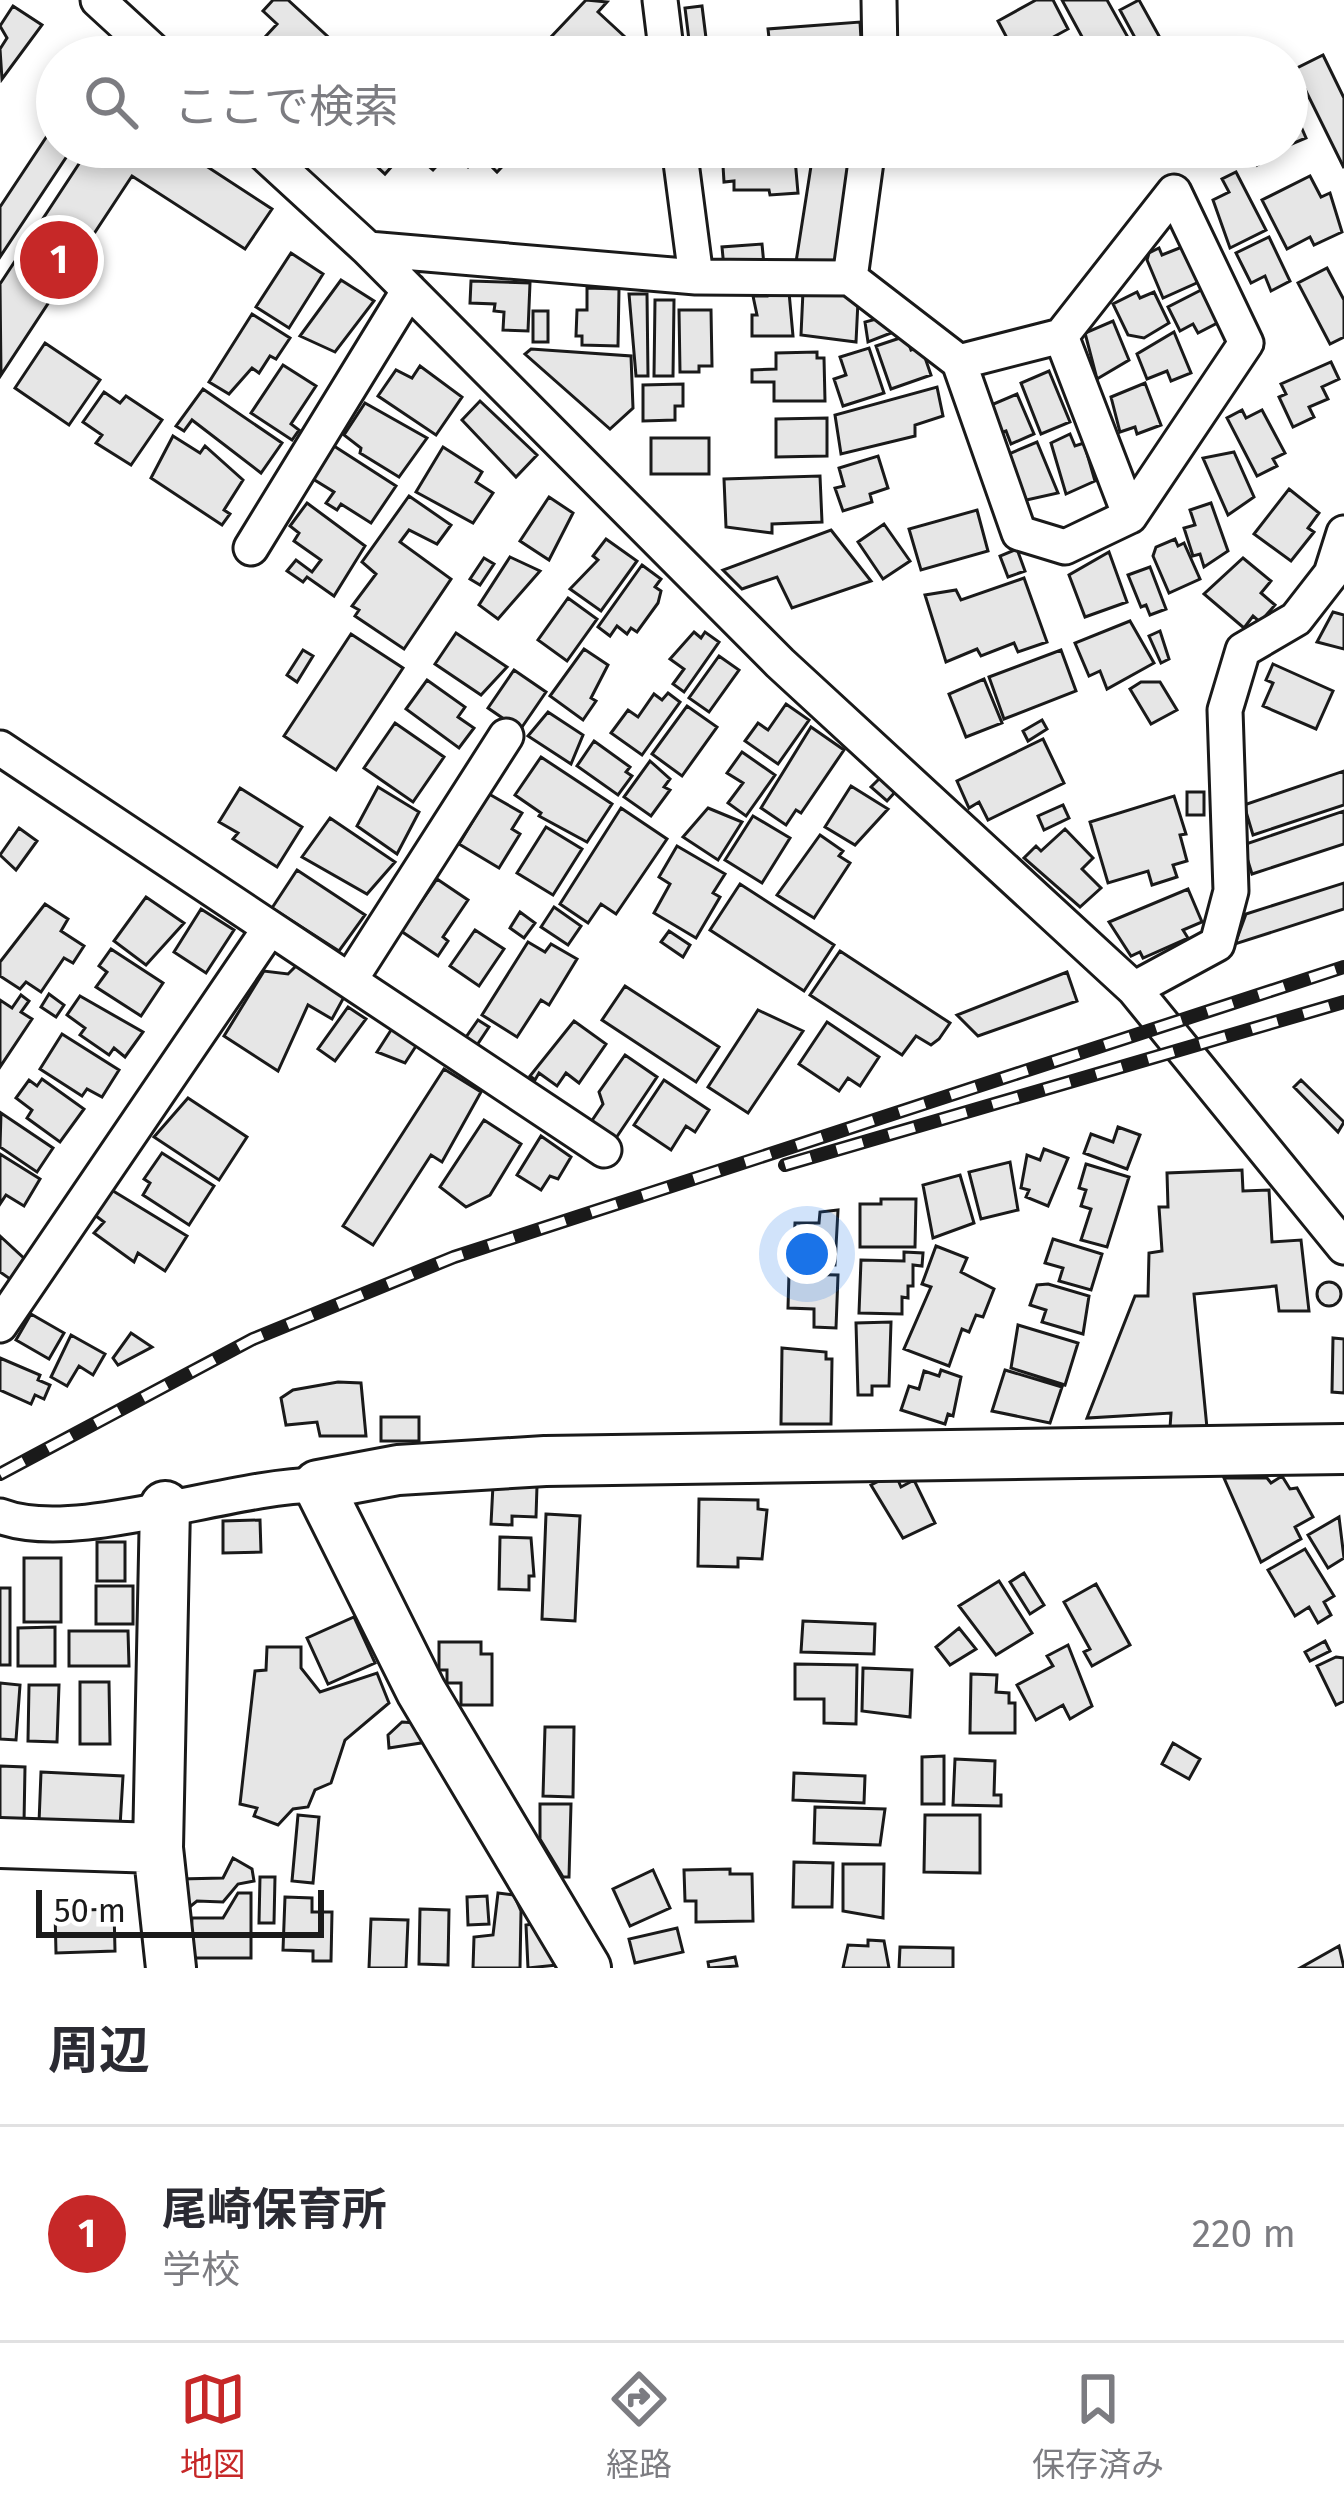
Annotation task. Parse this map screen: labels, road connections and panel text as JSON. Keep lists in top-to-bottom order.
{
  "scale_bar": "50 m",
  "page": {
    "search": "ここで検索",
    "pins": "1",
    "scale": "50 m",
    "heading": "周辺",
    "list": [
      {
        "mark": "1",
        "name": "尾崎保育所",
        "note": "学校",
        "value": "220 m"
      }
    ],
    "nav": ["地図", "経路", "保存済み"]
  }
}
